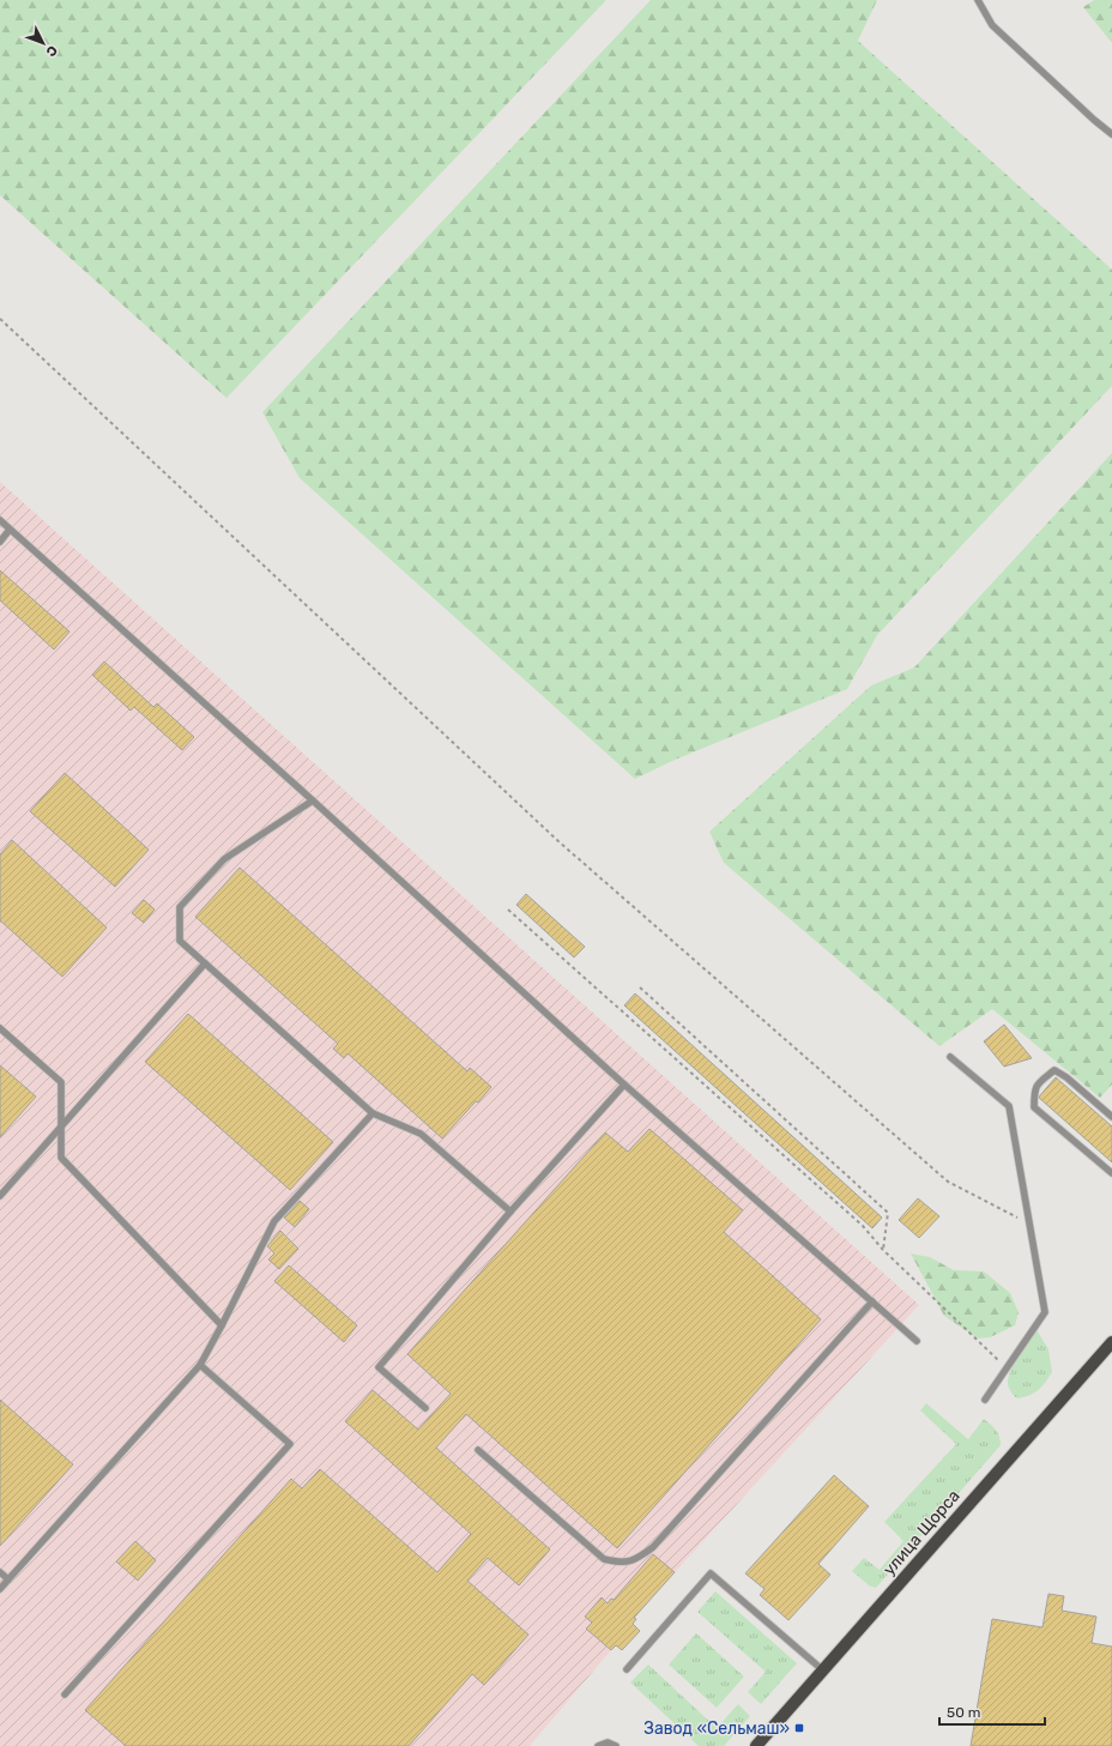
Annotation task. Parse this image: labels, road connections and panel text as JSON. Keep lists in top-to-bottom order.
{
  "streets": {
    "main road": ["улица Щорса"]
  },
  "places": {
    "transit": ["Завод «Сельмаш»"]
  },
  "scale_bar": "50 m",
  "north": "bottom right"
}
